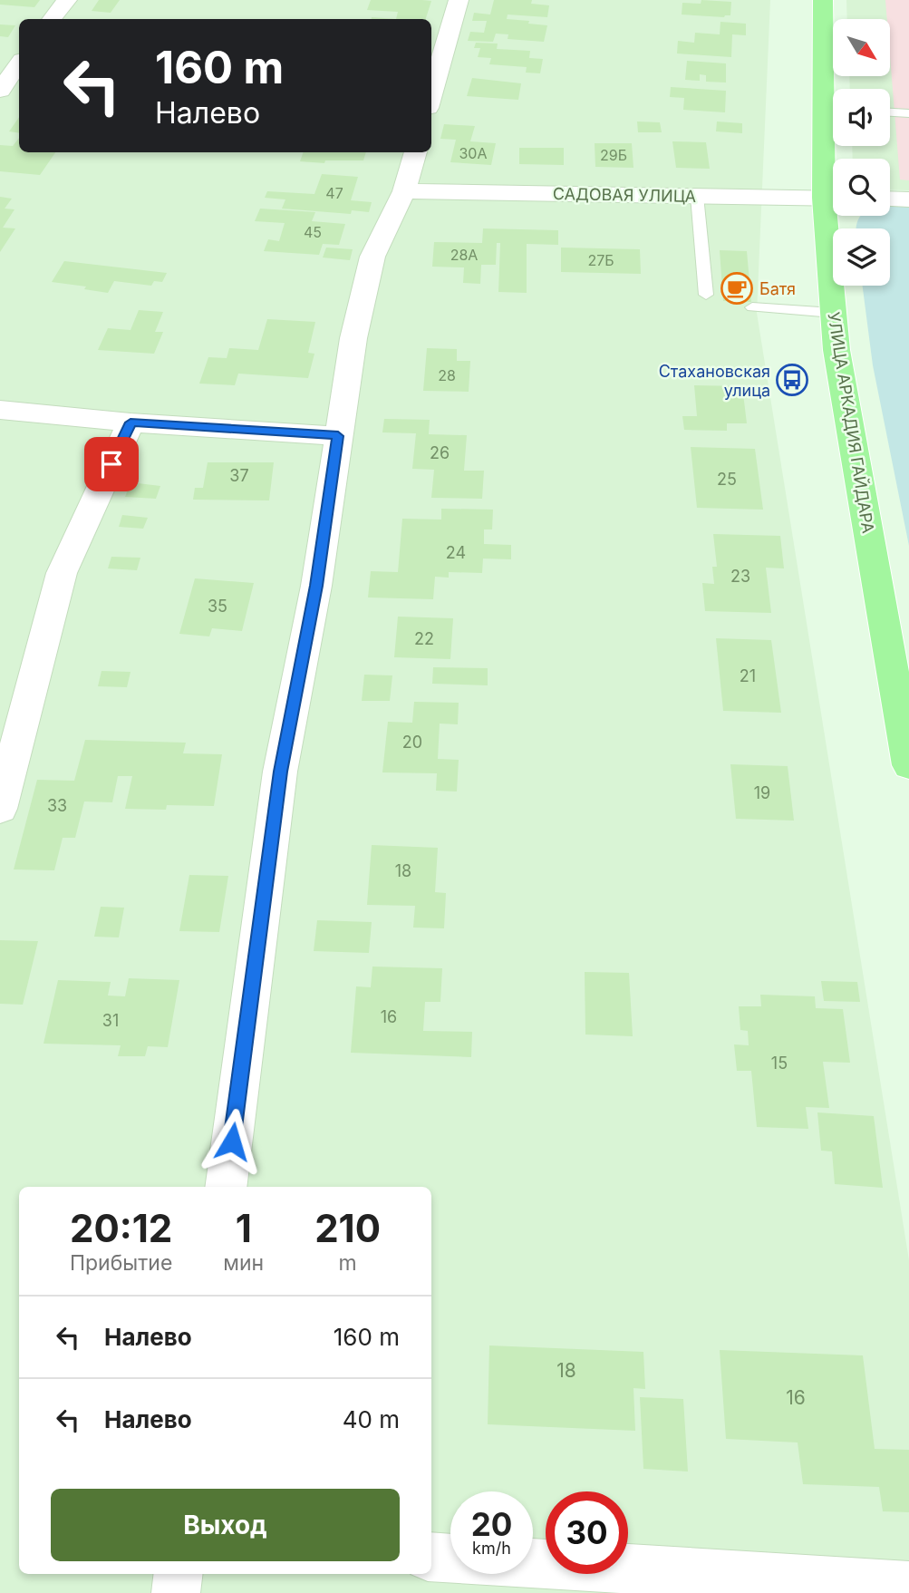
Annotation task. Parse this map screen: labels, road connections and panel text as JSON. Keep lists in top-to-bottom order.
{
  "streets": {
    "main road": ["УЛИЦА АРКАДИЯ ГАЙДАРА"],
    "street": ["САДОВАЯ УЛИЦА"]
  },
  "places": {
    "cafe": ["Батя"],
    "bus stop": ["Стахановская улица"]
  },
  "house_numbers": [
    "30А",
    "29Б",
    "47",
    "45",
    "28А",
    "27Б",
    "28",
    "26",
    "37",
    "25",
    "24",
    "23",
    "35",
    "22",
    "21",
    "20",
    "19",
    "33",
    "18",
    "16",
    "31",
    "15",
    "18",
    "16"
  ],
  "north": "bottom right",
  "page": {
    "turn": ["160 m", "Налево"],
    "eta": [
      "20:12",
      "Прибытие",
      "1",
      "мин",
      "210",
      "m"
    ],
    "list": [
      {
        "name": "Налево",
        "value": "160 m"
      },
      {
        "name": "Налево",
        "value": "40 m"
      }
    ],
    "buttons": "Выход",
    "speed": "20 km/h",
    "limit": "30"
  }
}
